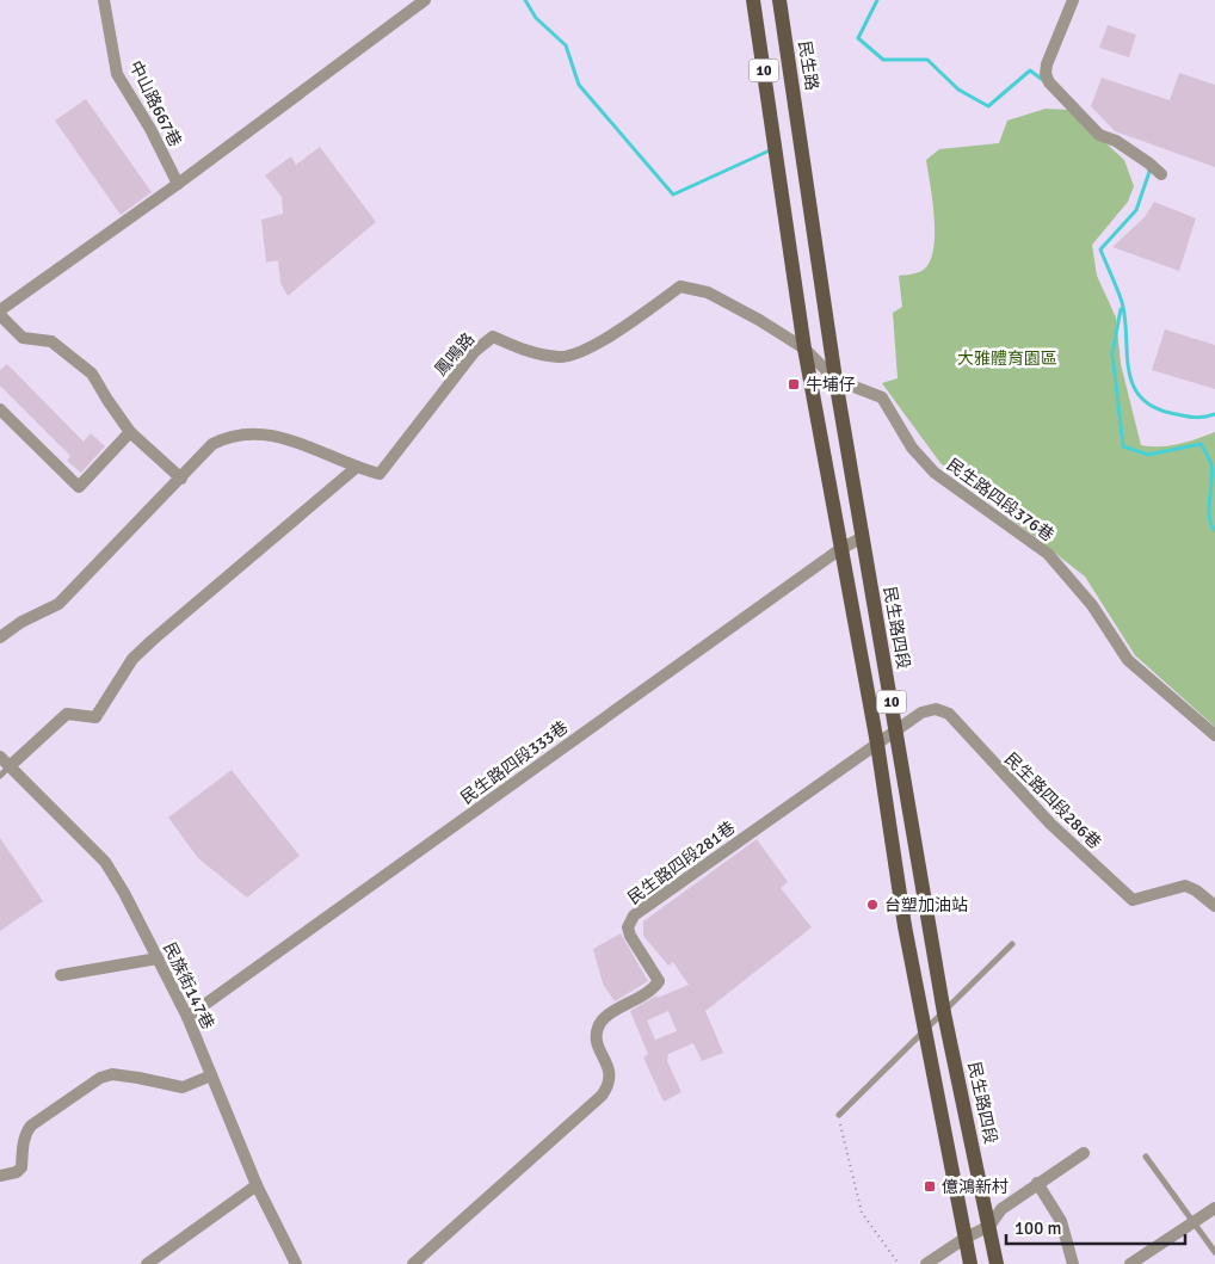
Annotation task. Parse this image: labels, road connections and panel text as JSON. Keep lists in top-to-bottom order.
{
  "streets": {
    "main road": ["民生路", "10", "民生路四段"],
    "street": [
      "中山路667巷",
      "鳳鳴路",
      "民生路四段376巷",
      "民生路四段333巷",
      "民生路四段286巷",
      "民生路四段281巷",
      "民族街147巷"
    ]
  },
  "crossings": [
    ["民生路", "民生路四段"],
    ["10", "鳳鳴路"],
    ["10", "民生路四段333巷"],
    ["10", "民生路四段286巷"],
    ["10", "民生路四段281巷"],
    ["鳳鳴路", "民生路四段376巷"],
    ["鳳鳴路", "民生路四段"],
    ["民生路四段376巷", "民生路四段"],
    ["民生路四段", "民生路四段333巷"],
    ["民生路四段", "民生路四段286巷"],
    ["民生路四段333巷", "民族街147巷"],
    ["民生路四段286巷", "民生路四段281巷"]
  ],
  "parks": ["大雅體育園區"],
  "places": {
    "transit": ["牛埔仔", "億鴻新村"],
    "other": ["台塑加油站"]
  },
  "scale_bar": "100 m"
}
